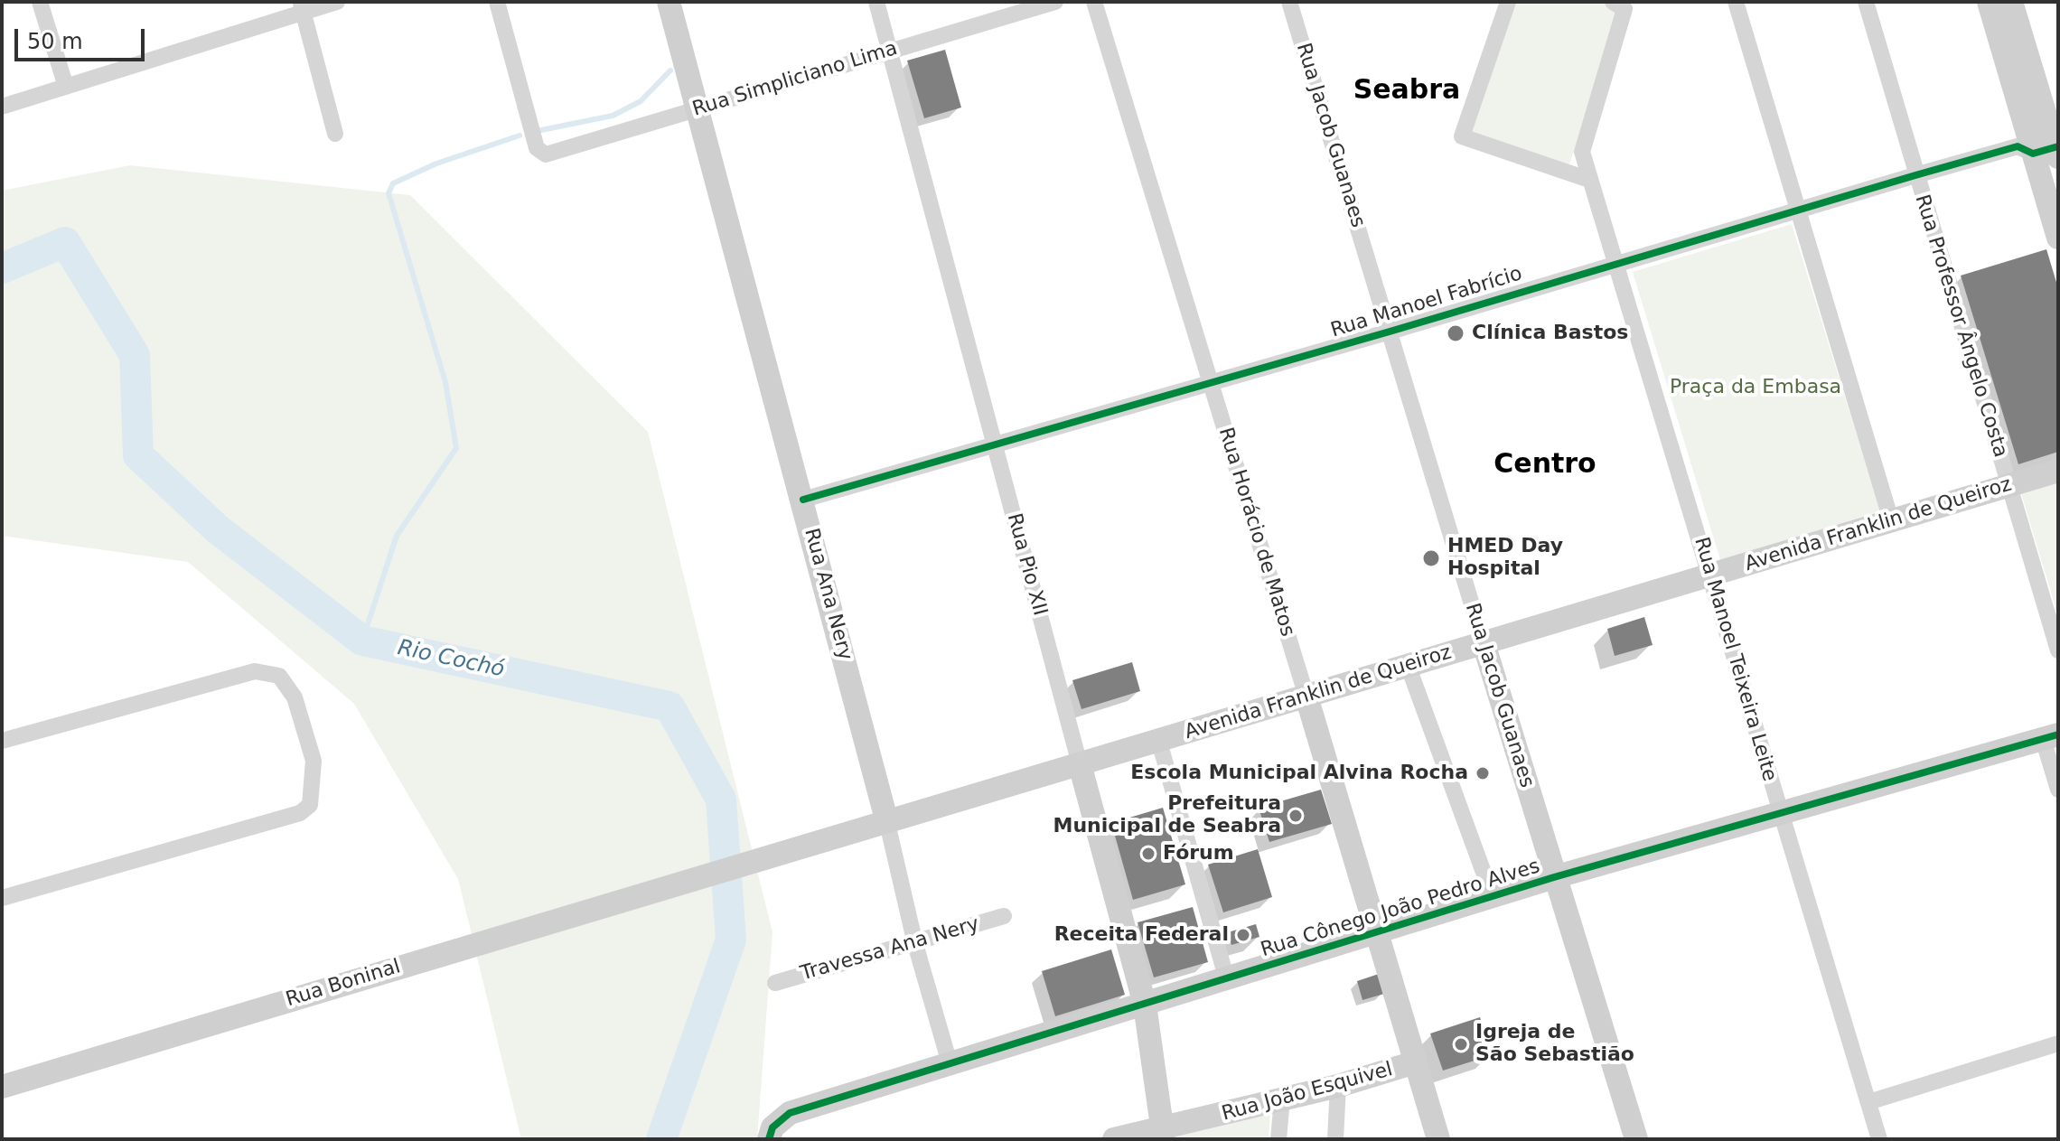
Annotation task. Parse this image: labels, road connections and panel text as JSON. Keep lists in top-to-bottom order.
{
  "streets": {
    "street": [
      "Rua Simpliciano Lima",
      "Rua Jacob Guanaes",
      "Rua Manoel Fabrício",
      "Rua Professor Ângelo Costa",
      "Avenida Franklin de Queiroz",
      "Rua Horácio de Matos",
      "Rua Pio XII",
      "Rua Ana Nery",
      "Rua Manoel Teixeira Leite",
      "Rua Cônego João Pedro Alves",
      "Travessa Ana Nery",
      "Rua Boninal",
      "Rua João Esquivel"
    ]
  },
  "crossings": [
    ["Rua Simpliciano Lima", "Rua Pio XII"],
    ["Rua Simpliciano Lima", "Rua Ana Nery"],
    ["Rua Jacob Guanaes", "Rua Manoel Fabrício"],
    ["Rua Jacob Guanaes", "Avenida Franklin de Queiroz"],
    ["Rua Jacob Guanaes", "Rua Cônego João Pedro Alves"],
    ["Rua Manoel Fabrício", "Rua Professor Ângelo Costa"],
    ["Rua Manoel Fabrício", "Rua Horácio de Matos"],
    ["Rua Manoel Fabrício", "Rua Pio XII"],
    ["Rua Manoel Fabrício", "Rua Ana Nery"],
    ["Rua Manoel Fabrício", "Rua Manoel Teixeira Leite"],
    ["Rua Professor Ângelo Costa", "Avenida Franklin de Queiroz"],
    ["Avenida Franklin de Queiroz", "Rua Horácio de Matos"],
    ["Avenida Franklin de Queiroz", "Rua Pio XII"],
    ["Avenida Franklin de Queiroz", "Rua Ana Nery"],
    ["Avenida Franklin de Queiroz", "Rua Manoel Teixeira Leite"],
    ["Avenida Franklin de Queiroz", "Rua Boninal"],
    ["Rua Horácio de Matos", "Rua Cônego João Pedro Alves"],
    ["Rua Horácio de Matos", "Rua João Esquivel"],
    ["Rua Pio XII", "Rua Cônego João Pedro Alves"],
    ["Rua Pio XII", "Rua João Esquivel"],
    ["Rua Ana Nery", "Rua Cônego João Pedro Alves"],
    ["Rua Ana Nery", "Travessa Ana Nery"],
    ["Rua Manoel Teixeira Leite", "Rua Cônego João Pedro Alves"]
  ],
  "districts": ["Seabra", "Centro"],
  "water": ["Rio Cochó"],
  "parks": ["Praça da Embasa"],
  "places": [
    "Clínica Bastos",
    "HMED Day Hospital",
    "Escola Municipal Alvina Rocha",
    "Prefeitura Municipal de Seabra",
    "Fórum",
    "Receita Federal",
    "Igreja de São Sebastião"
  ],
  "scale_bar": "50 m"
}
